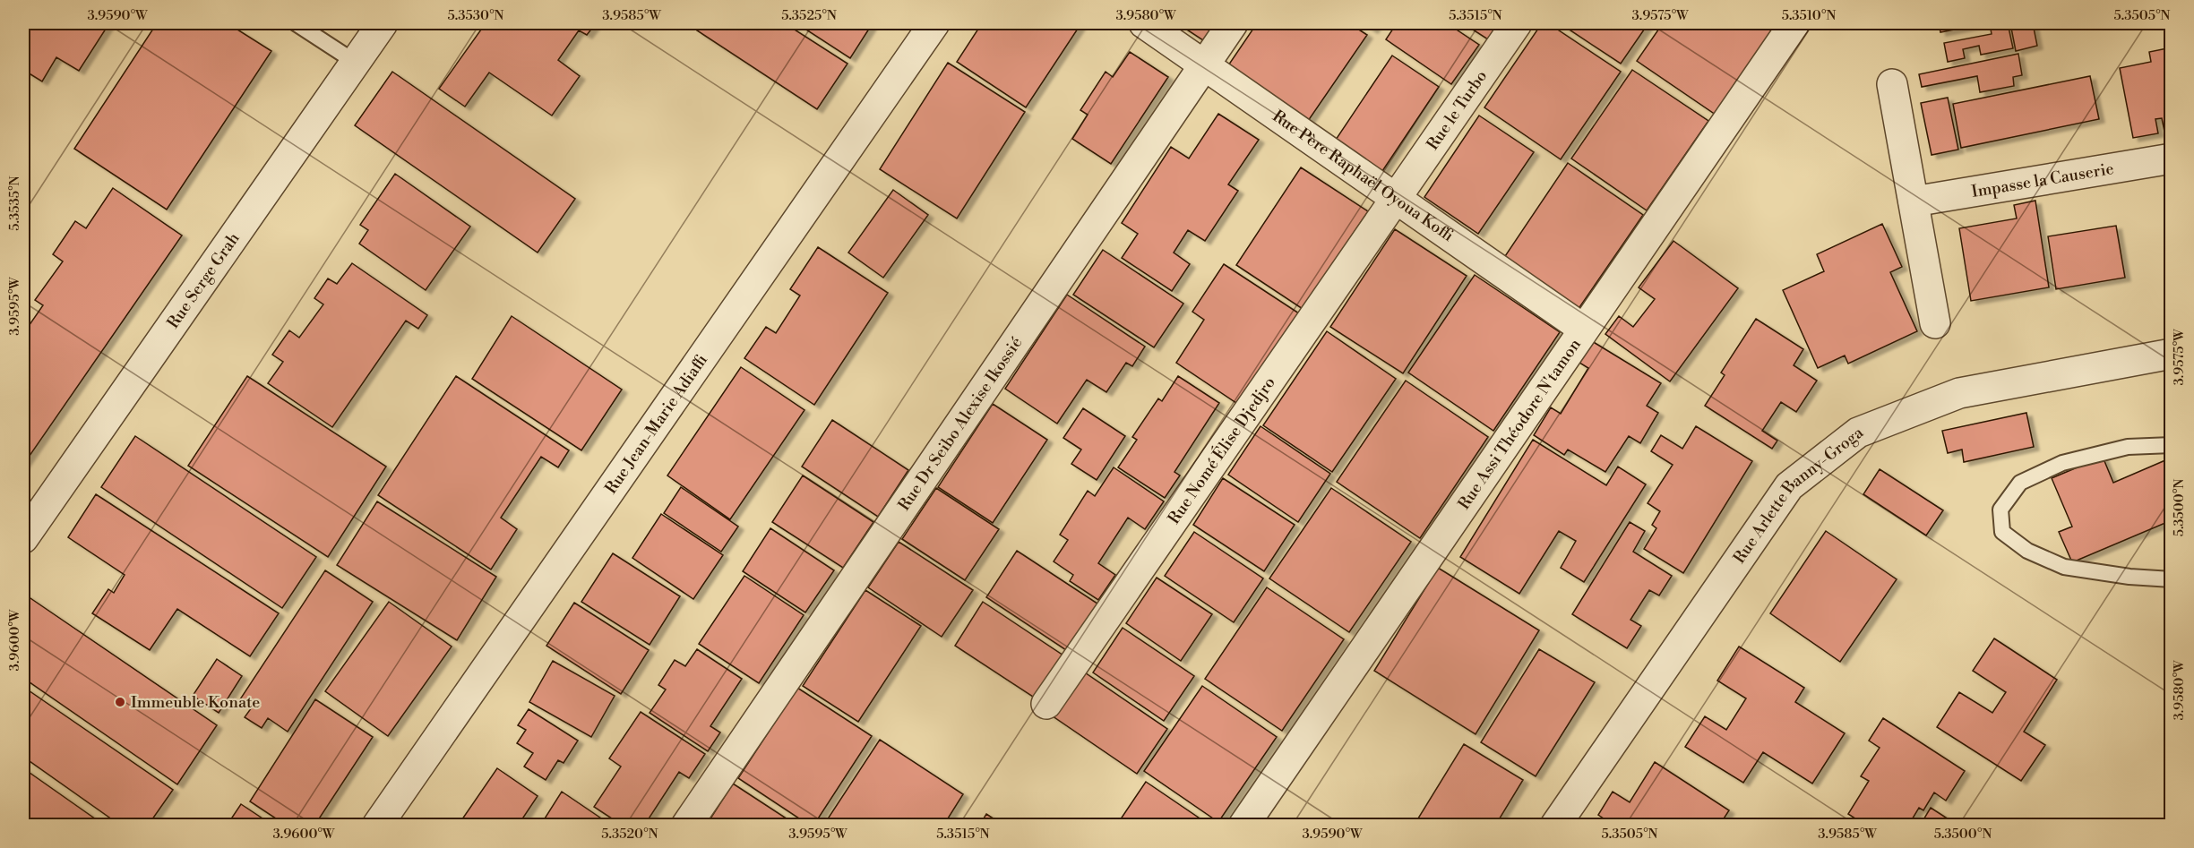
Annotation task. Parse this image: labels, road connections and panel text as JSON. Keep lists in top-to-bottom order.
{
  "streets": {
    "street": [
      "Rue le Turbo",
      "Rue Père Raphaël Oyoua Koffi",
      "Impasse la Causerie",
      "Rue Serge Grah",
      "Rue Dr Seibo Alexise Ikossié",
      "Rue Assi Théodore N'tamon",
      "Rue Jean-Marie Adiaffi",
      "Rue Nomé Élise Djedjro",
      "Rue Arlette Banny-Groga"
    ]
  },
  "crossings": [
    ["Rue le Turbo", "Rue Père Raphaël Oyoua Koffi"],
    ["Rue le Turbo", "Rue Nomé Élise Djedjro"],
    ["Rue Père Raphaël Oyoua Koffi", "Rue Dr Seibo Alexise Ikossié"],
    ["Rue Père Raphaël Oyoua Koffi", "Rue Assi Théodore N'tamon"],
    ["Rue Père Raphaël Oyoua Koffi", "Rue Nomé Élise Djedjro"]
  ],
  "places": ["Immeuble Konate"],
  "coordinates": [
    "3.9590°W",
    "5.3530°N",
    "3.9585°W",
    "5.3525°N",
    "3.9580°W",
    "5.3515°N",
    "3.9575°W",
    "5.3510°N",
    "5.3505°N",
    "5.3535°N",
    "3.9595°W",
    "5.3500°N",
    "3.9600°W",
    "5.3520°N"
  ]
}
